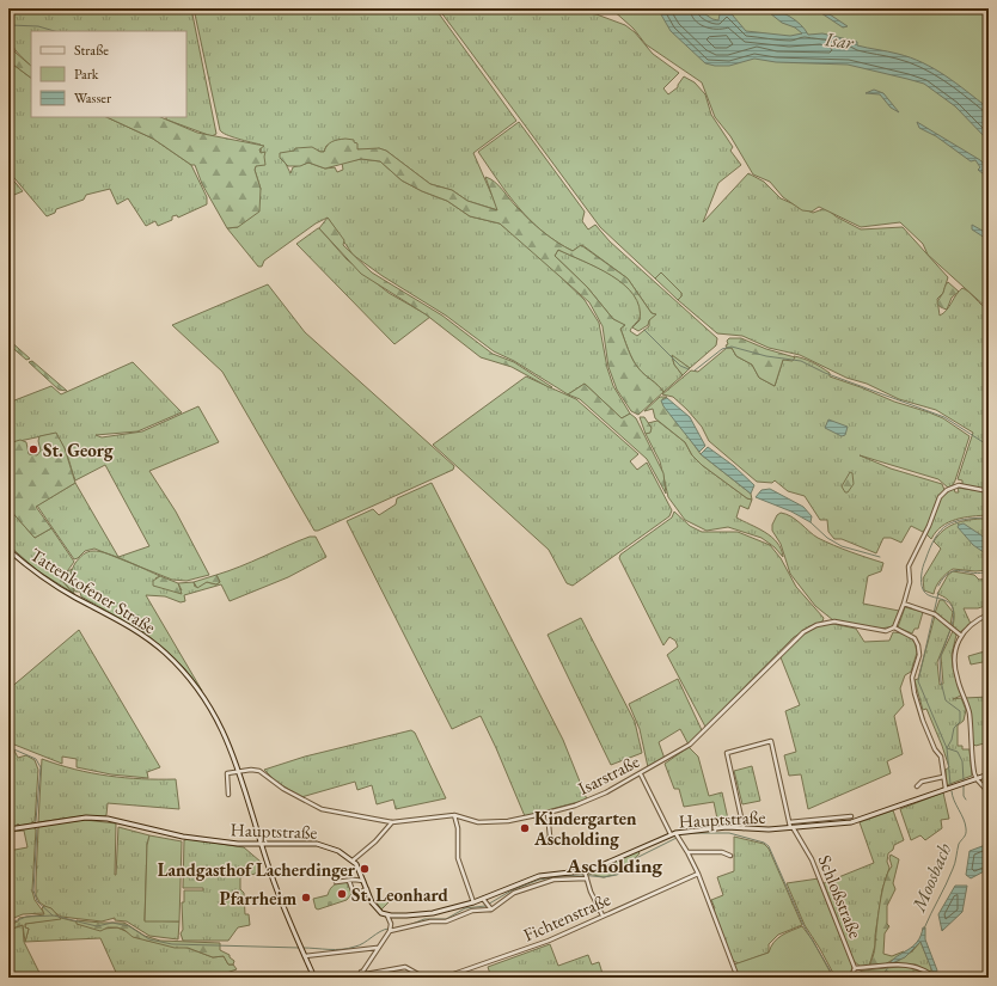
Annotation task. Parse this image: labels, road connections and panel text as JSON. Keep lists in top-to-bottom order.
{
  "streets": {
    "main road": ["Tattenkofener Straße", "Hauptstraße"],
    "street": ["Isarstraße", "Schloßstraße", "Fichtenstraße"]
  },
  "crossings": [
    ["Tattenkofener Straße", "Hauptstraße"],
    ["Hauptstraße", "Schloßstraße"]
  ],
  "districts": ["Ascholding"],
  "water": ["Isar", "Moosbach"],
  "places": [
    "St. Georg",
    "Kindergarten Ascholding",
    "Landgasthof Lacherdinger",
    "St. Leonhard",
    "Pfarrheim"
  ],
  "legend": ["Straße", "Park", "Wasser"]
}
